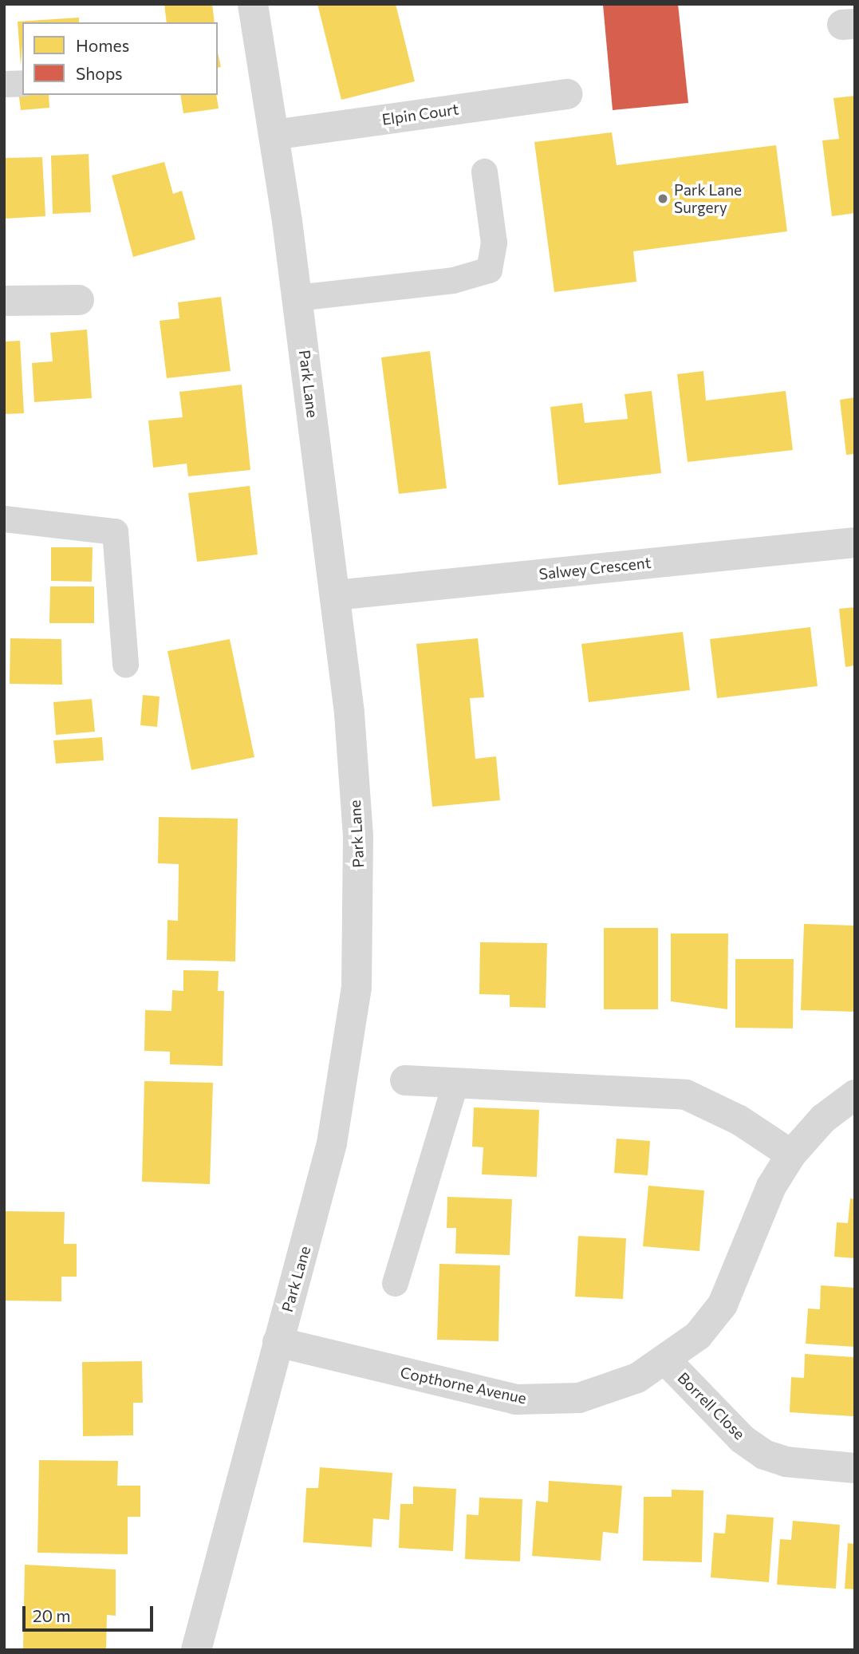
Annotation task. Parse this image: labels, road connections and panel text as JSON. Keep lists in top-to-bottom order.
{
  "streets": {
    "street": [
      "Elpin Court",
      "Park Lane",
      "Salwey Crescent",
      "Copthorne Avenue",
      "Borrell Close"
    ]
  },
  "crossings": [
    ["Elpin Court", "Park Lane"],
    ["Park Lane", "Salwey Crescent"],
    ["Park Lane", "Copthorne Avenue"],
    ["Copthorne Avenue", "Borrell Close"]
  ],
  "places": ["Park Lane Surgery"],
  "legend": ["Homes", "Shops"],
  "scale_bar": "20 m"
}
